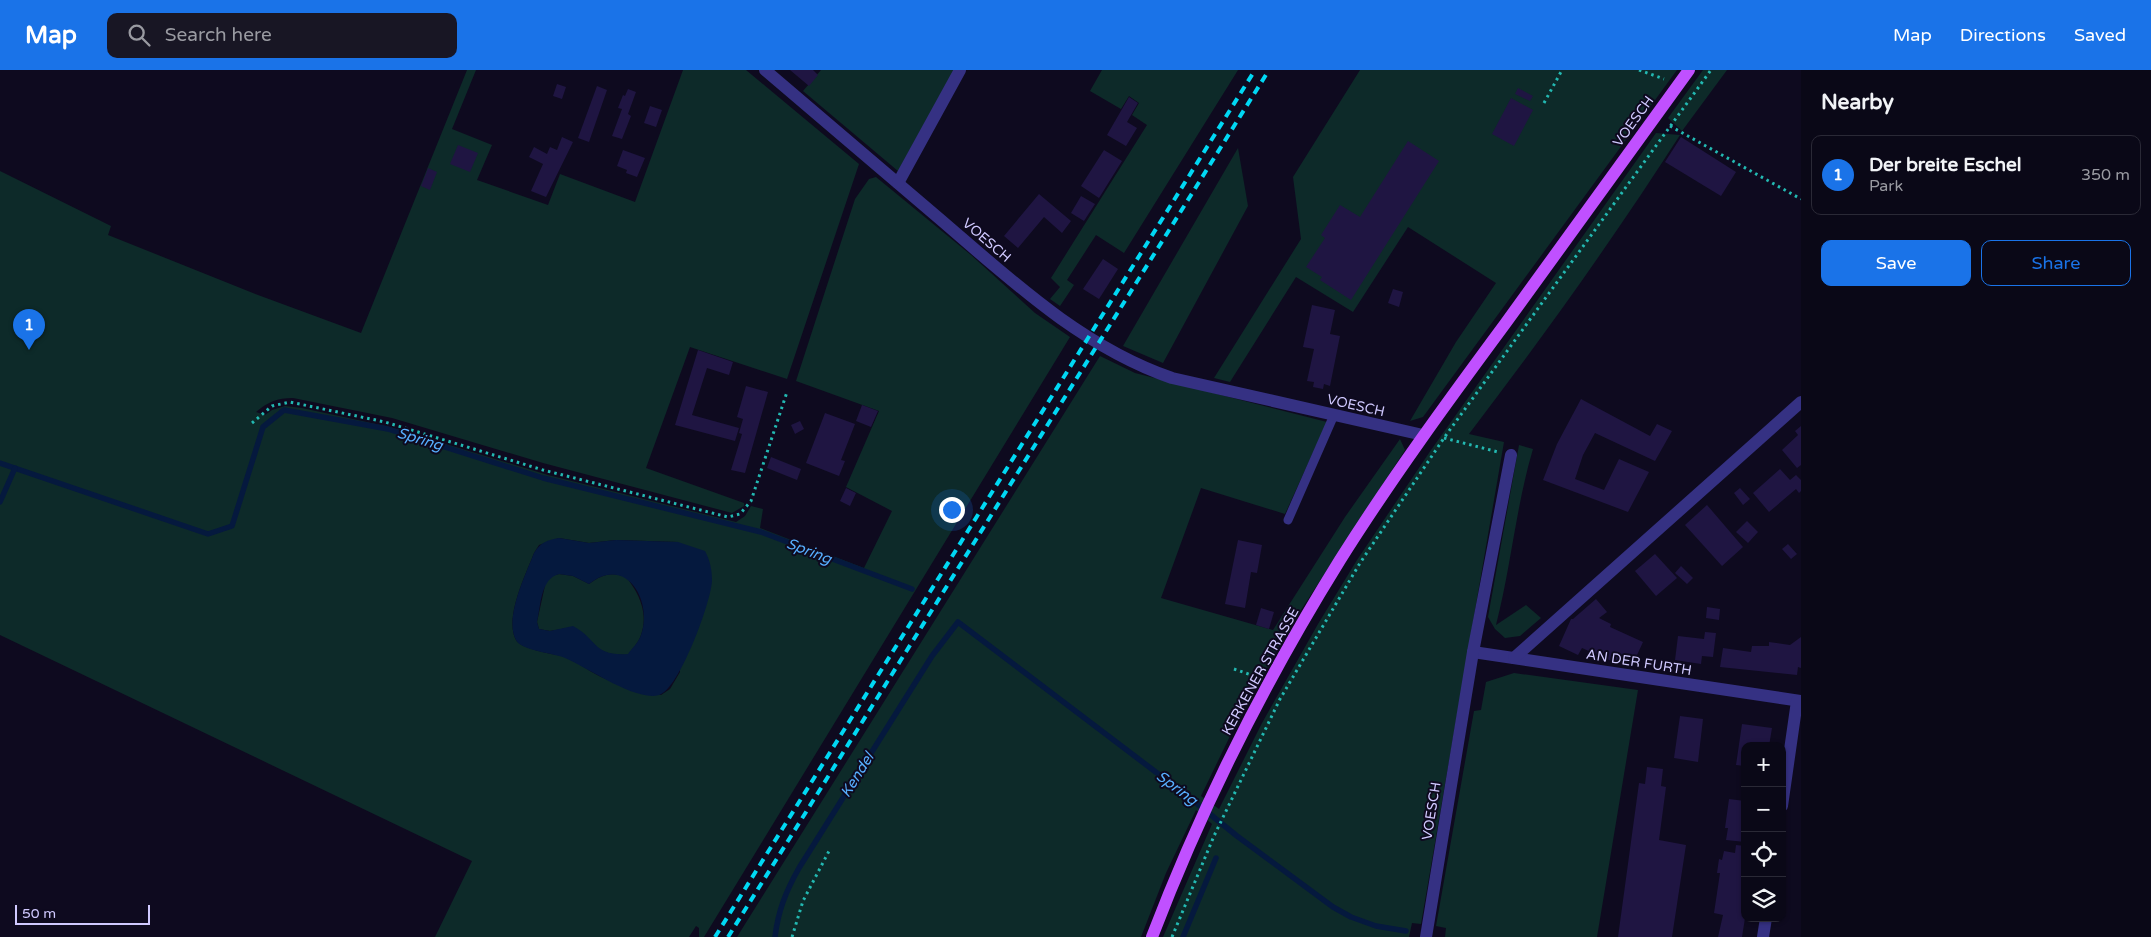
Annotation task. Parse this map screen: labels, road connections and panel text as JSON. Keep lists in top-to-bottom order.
{
  "streets": {
    "main road": ["VOESCH", "KERKENER STRASSE"],
    "street": ["AN DER FURTH"]
  },
  "crossings": [
    ["VOESCH", "AN DER FURTH"],
    ["VOESCH", "KERKENER STRASSE"]
  ],
  "water": ["Spring", "Kendel"],
  "scale_bar": "50 m",
  "page": {
    "header": "Map",
    "search": "Search here",
    "nav": ["Map", "Directions", "Saved"],
    "heading": "Nearby",
    "list": [
      {
        "mark": "1",
        "name": "Der breite Eschel",
        "note": "Park",
        "value": "350 m"
      }
    ],
    "buttons": ["Save", "Share"],
    "pins": "1",
    "map_buttons": ["+", "−"],
    "scale": "50 m"
  }
}
